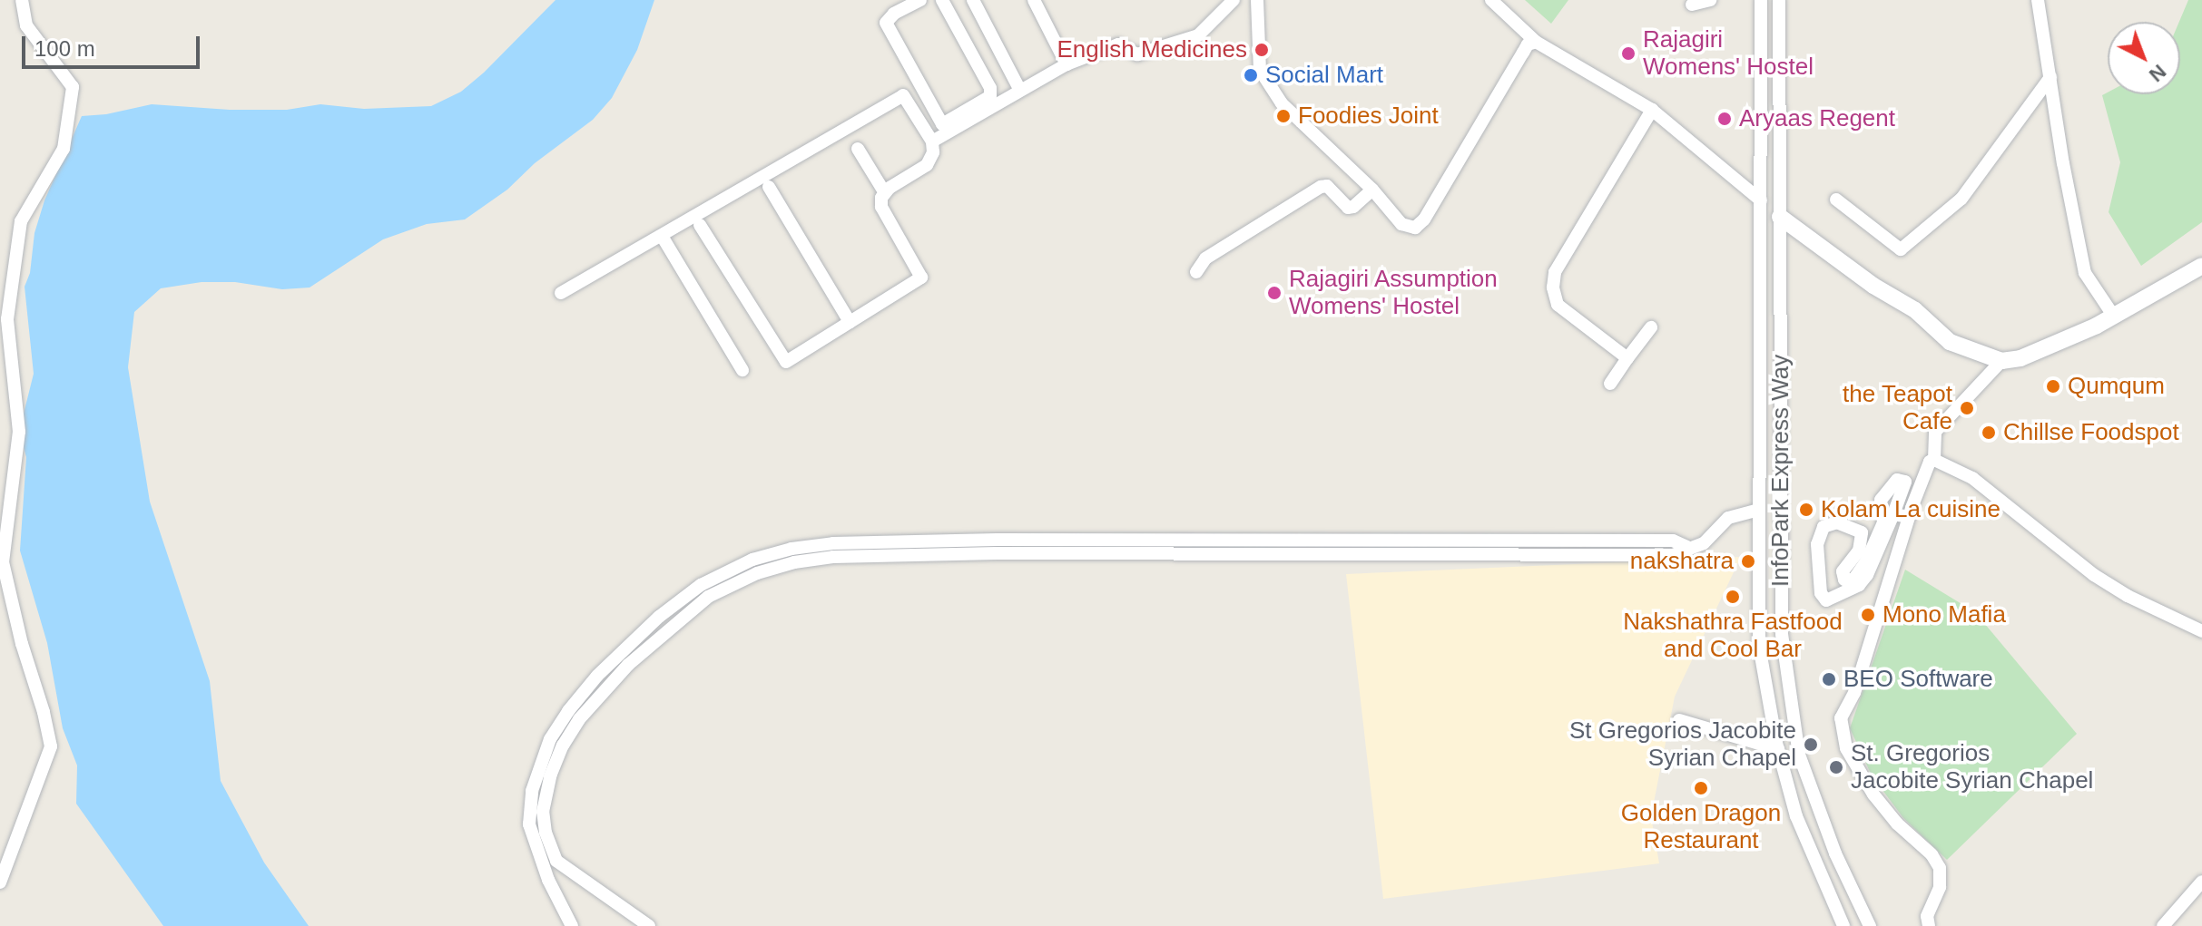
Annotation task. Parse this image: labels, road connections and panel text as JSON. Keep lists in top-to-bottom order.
{
  "streets": {
    "street": ["InfoPark Express Way"]
  },
  "places": [
    "English Medicines",
    "Rajagiri Womens' Hostel",
    "Social Mart",
    "Foodies Joint",
    "Aryaas Regent",
    "Rajagiri Assumption Womens' Hostel",
    "Qumqum",
    "the Teapot Cafe",
    "Chillse Foodspot",
    "Kolam La cuisine",
    "nakshatra",
    "Nakshathra Fastfood and Cool Bar",
    "Mono Mafia",
    "BEO Software",
    "St Gregorios Jacobite Syrian Chapel",
    "St. Gregorios Jacobite Syrian Chapel",
    "Golden Dragon Restaurant"
  ],
  "scale_bar": "100 m",
  "north": "bottom right"
}
